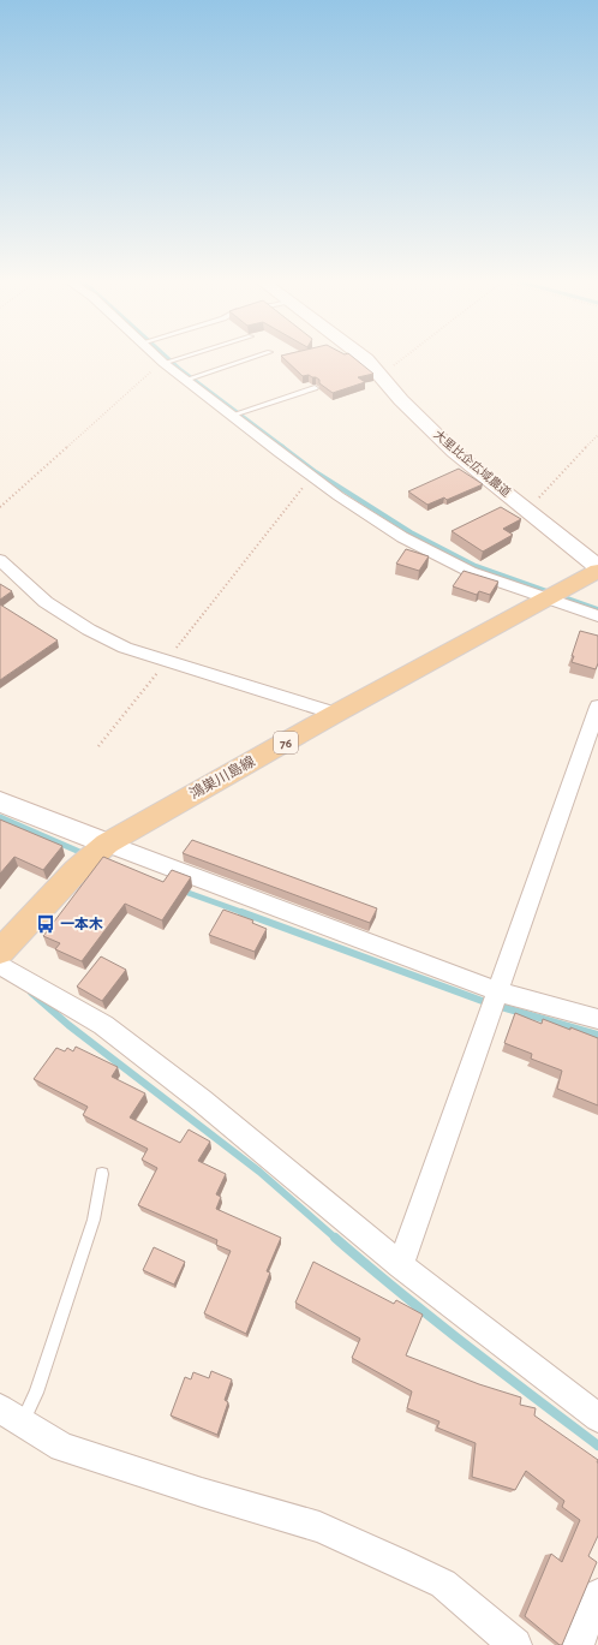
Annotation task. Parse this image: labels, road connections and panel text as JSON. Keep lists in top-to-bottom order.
{
  "streets": {
    "main road": ["76", "鴻巣川島線"],
    "street": ["大里比企広域農道"]
  },
  "crossings": [
    ["大里比企広域農道", "鴻巣川島線"]
  ],
  "places": {
    "bus stop": ["一本木"]
  }
}
